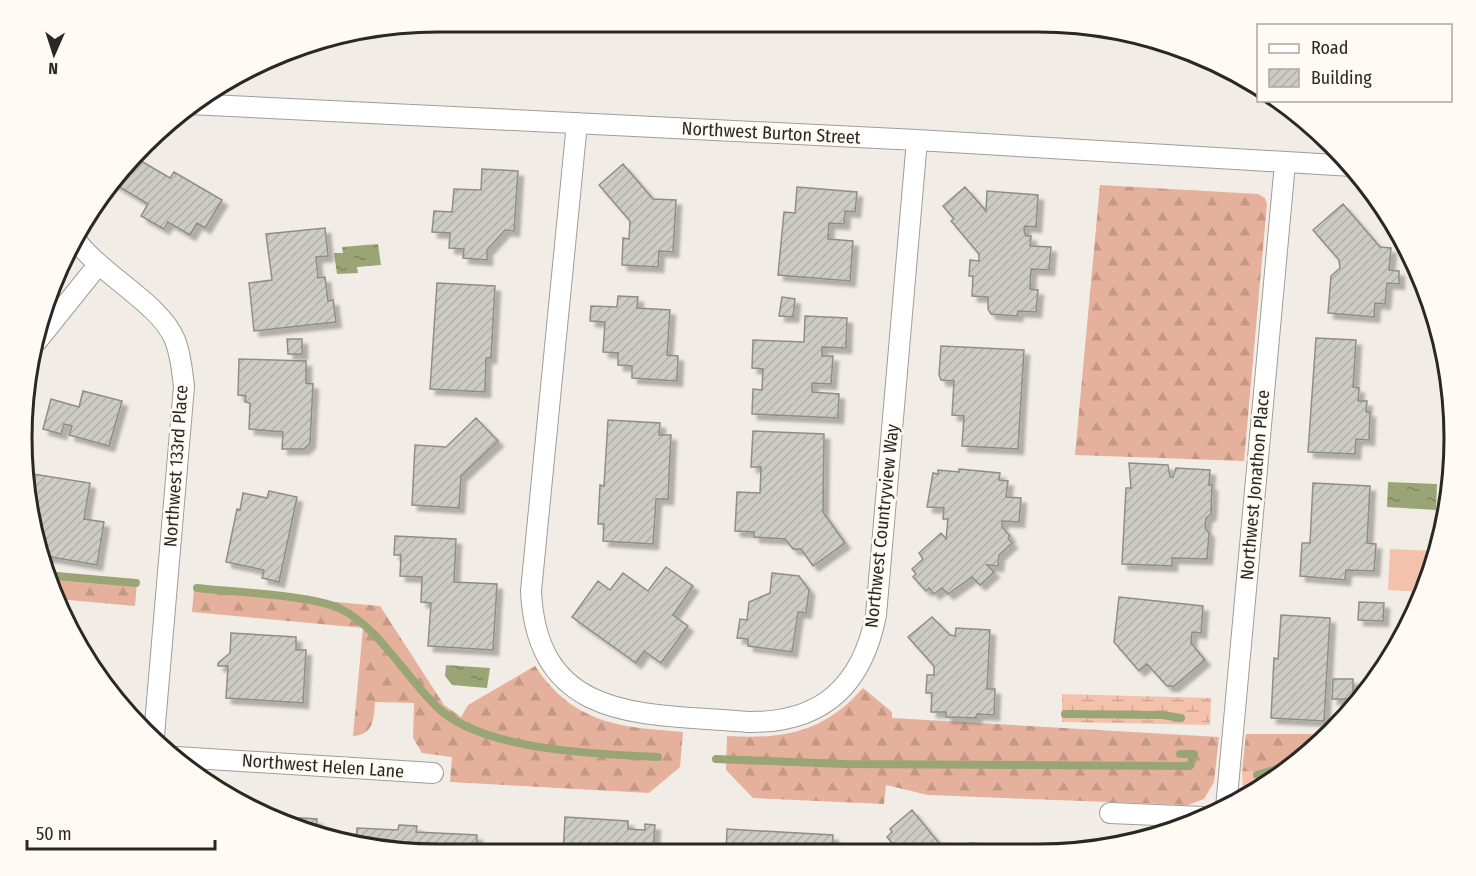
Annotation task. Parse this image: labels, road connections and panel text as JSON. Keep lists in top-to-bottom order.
{
  "streets": {
    "street": [
      "Northwest Burton Street",
      "Northwest 133rd Place",
      "Northwest Jonathon Place",
      "Northwest Countryview Way",
      "Northwest Helen Lane"
    ]
  },
  "crossings": [
    ["Northwest Burton Street", "Northwest Jonathon Place"],
    ["Northwest Burton Street", "Northwest Countryview Way"]
  ],
  "legend": ["Road", "Building"],
  "scale_bar": "50 m",
  "north": "bottom"
}
